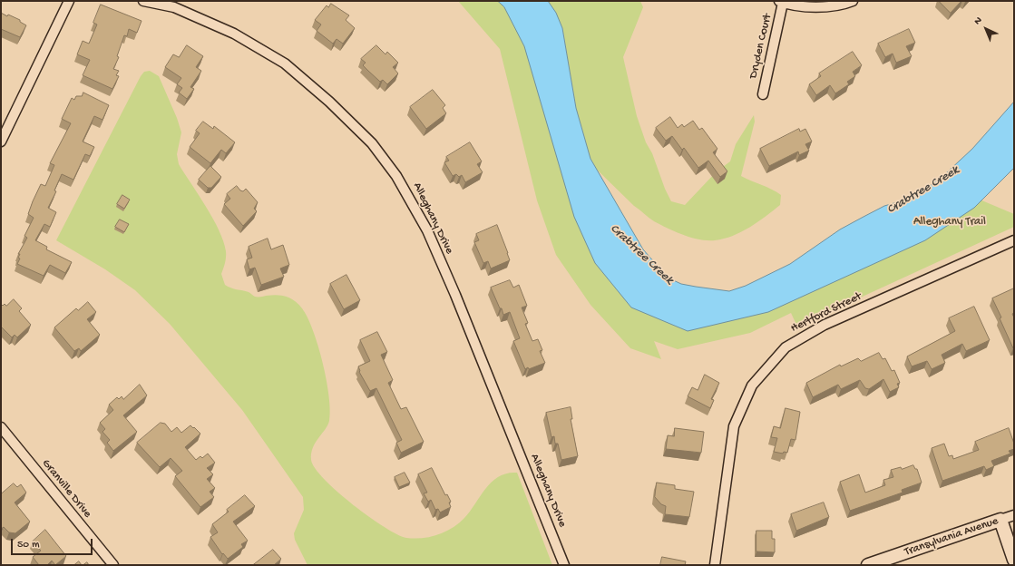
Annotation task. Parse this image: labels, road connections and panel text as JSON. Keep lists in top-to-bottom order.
{
  "streets": {
    "street": [
      "Dryden Court",
      "Alleghany Drive",
      "Hertford Street",
      "Granville Drive",
      "Transylvania Avenue"
    ]
  },
  "water": ["Crabtree Creek"],
  "parks": ["Alleghany Trail"],
  "scale_bar": "50 m",
  "north": "top left"
}
